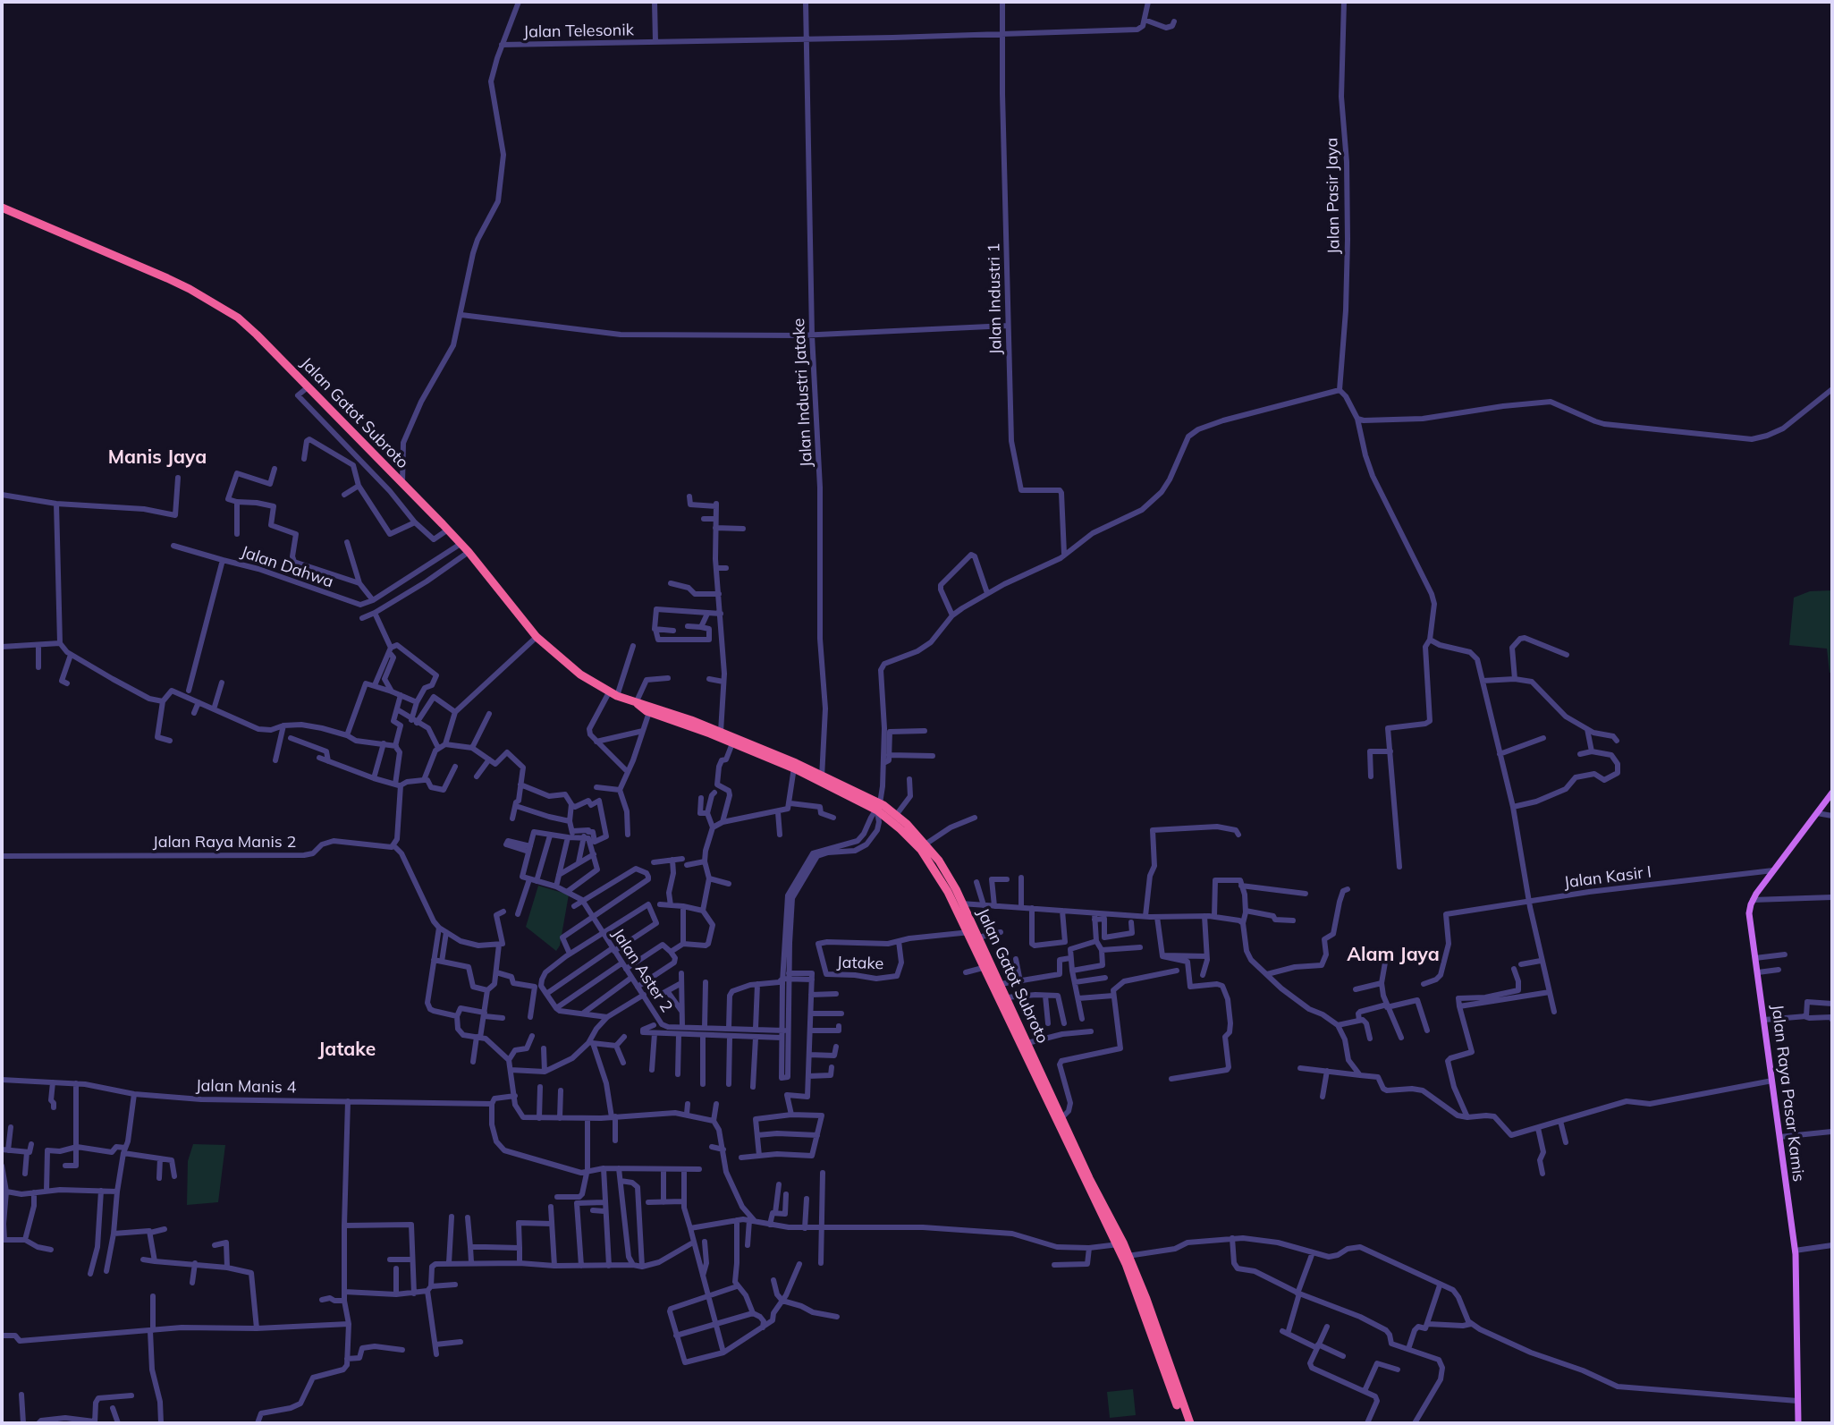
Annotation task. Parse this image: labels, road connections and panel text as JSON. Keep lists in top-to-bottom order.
{
  "streets": {
    "highway": ["Jalan Gatot Subroto"],
    "main road": ["Jalan Raya Pasar Kamis"],
    "street": [
      "Jalan Telesonik",
      "Jalan Pasir Jaya",
      "Jalan Industri 1",
      "Jalan Industri Jatake",
      "Jalan Dahwa",
      "Jalan Raya Manis 2",
      "Jalan Kasir I",
      "Jatake",
      "Jalan Aster 2",
      "Jalan Manis 4"
    ]
  },
  "crossings": [
    ["Jalan Telesonik", "Jalan Industri 1"],
    ["Jalan Telesonik", "Jalan Industri Jatake"],
    ["Jalan Telesonik", "Jalan Gatot Subroto"],
    ["Jalan Industri Jatake", "Jalan Gatot Subroto"]
  ],
  "districts": ["Manis Jaya", "Alam Jaya", "Jatake"]
}
